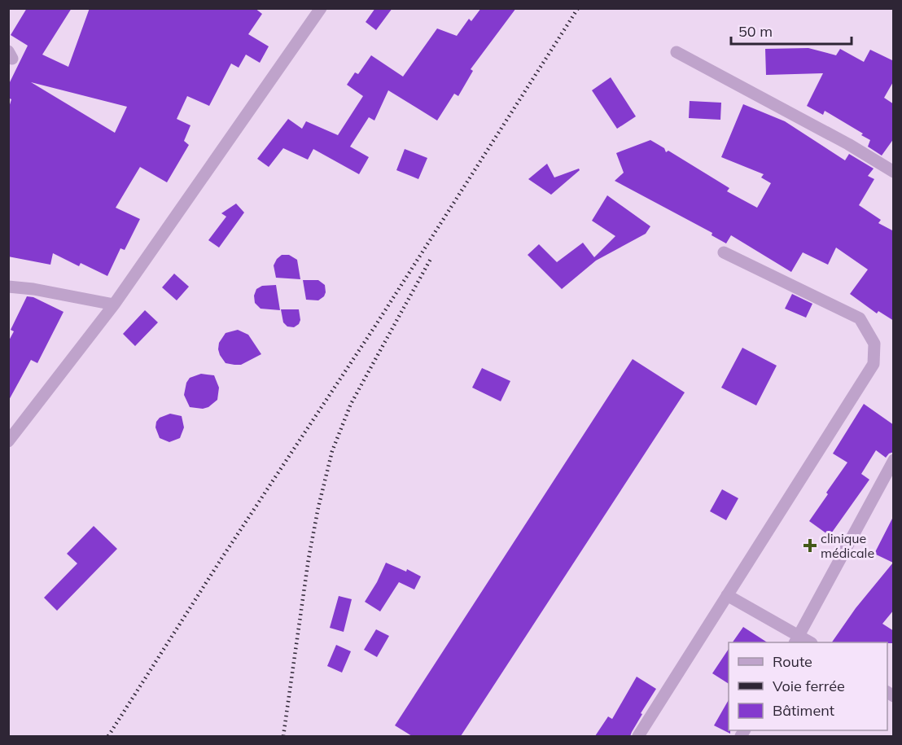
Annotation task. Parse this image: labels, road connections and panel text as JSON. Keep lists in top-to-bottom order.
{
  "places": {
    "health": ["clinique médicale"]
  },
  "legend": ["Route", "Voie ferrée", "Bâtiment"],
  "scale_bar": "50 m"
}
